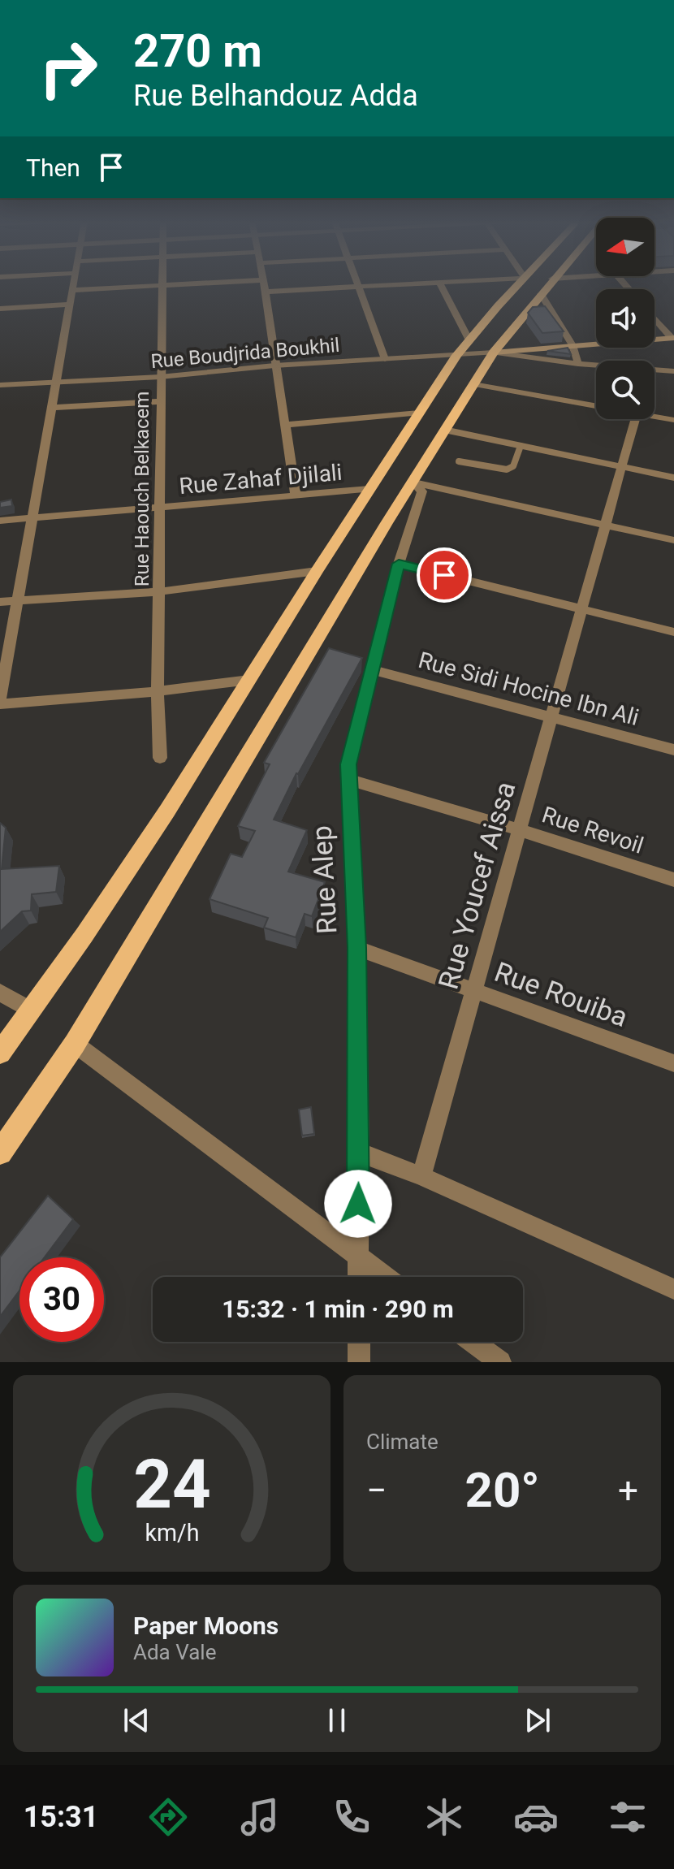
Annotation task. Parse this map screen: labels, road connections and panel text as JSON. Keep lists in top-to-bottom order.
{
  "streets": {
    "street": [
      "Rue Boudjrida Boukhil",
      "Rue Zahaf Djilali",
      "Rue Haouch Belkacem",
      "Rue Sidi Hocine Ibn Ali",
      "Rue Revoil",
      "Rue Alep",
      "Rue Youcef Aissa",
      "Rue Rouiba"
    ]
  },
  "crossings": [
    ["Rue Boudjrida Boukhil", "Rue Haouch Belkacem"],
    ["Rue Zahaf Djilali", "Rue Haouch Belkacem"],
    ["Rue Sidi Hocine Ibn Ali", "Rue Alep"],
    ["Rue Sidi Hocine Ibn Ali", "Rue Youcef Aissa"],
    ["Rue Revoil", "Rue Alep"],
    ["Rue Revoil", "Rue Youcef Aissa"],
    ["Rue Alep", "Rue Rouiba"],
    ["Rue Youcef Aissa", "Rue Rouiba"]
  ],
  "north": "left",
  "page": {
    "turn": ["270 m", "Rue Belhandouz Adda"],
    "then": "Then",
    "limit": "30",
    "trip": "15:32 · 1 min · 290 m",
    "tile": "Climate",
    "heat": ["−", "20°", "+"],
    "song": ["Paper Moons", "Ada Vale"],
    "tabs": "15:31",
    "gauge": ["24", "km/h"]
  }
}
